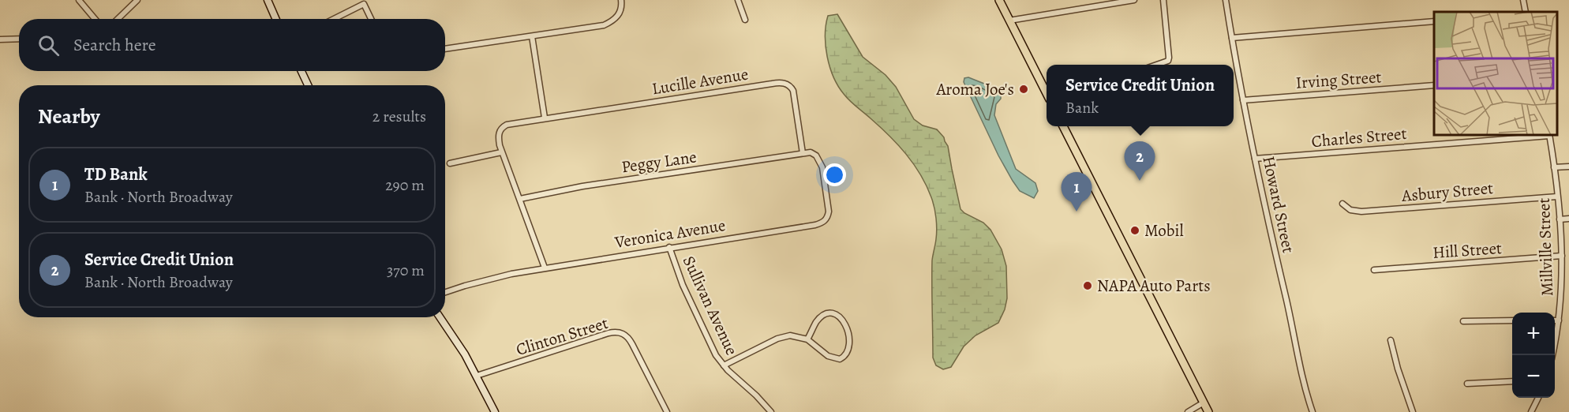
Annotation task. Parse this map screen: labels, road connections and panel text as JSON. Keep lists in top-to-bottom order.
{
  "streets": {
    "street": [
      "Irving Street",
      "Lucille Avenue",
      "Charles Street",
      "Peggy Lane",
      "Asbury Street",
      "Howard Street",
      "Veronica Avenue",
      "Millville Street",
      "Hill Street",
      "Sullivan Avenue",
      "Clinton Street"
    ]
  },
  "crossings": [
    ["Irving Street", "Howard Street"],
    ["Lucille Avenue", "Peggy Lane"],
    ["Lucille Avenue", "Veronica Avenue"],
    ["Charles Street", "Howard Street"],
    ["Charles Street", "Millville Street"],
    ["Peggy Lane", "Veronica Avenue"],
    ["Asbury Street", "Millville Street"],
    ["Veronica Avenue", "Sullivan Avenue"],
    ["Millville Street", "Hill Street"]
  ],
  "places": ["Aroma Joe's", "Mobil", "NAPA Auto Parts"],
  "page": {
    "search": "Search here",
    "popup": ["Service Credit Union", "Bank"],
    "heading": ["Nearby", "2 results"],
    "pins": ["2", "1"],
    "list": [
      {
        "mark": "1",
        "name": "TD Bank",
        "note": "Bank · North Broadway",
        "value": "290 m"
      },
      {
        "mark": "2",
        "name": "Service Credit Union",
        "note": "Bank · North Broadway",
        "value": "370 m"
      }
    ],
    "map_buttons": ["+", "−"]
  }
}
